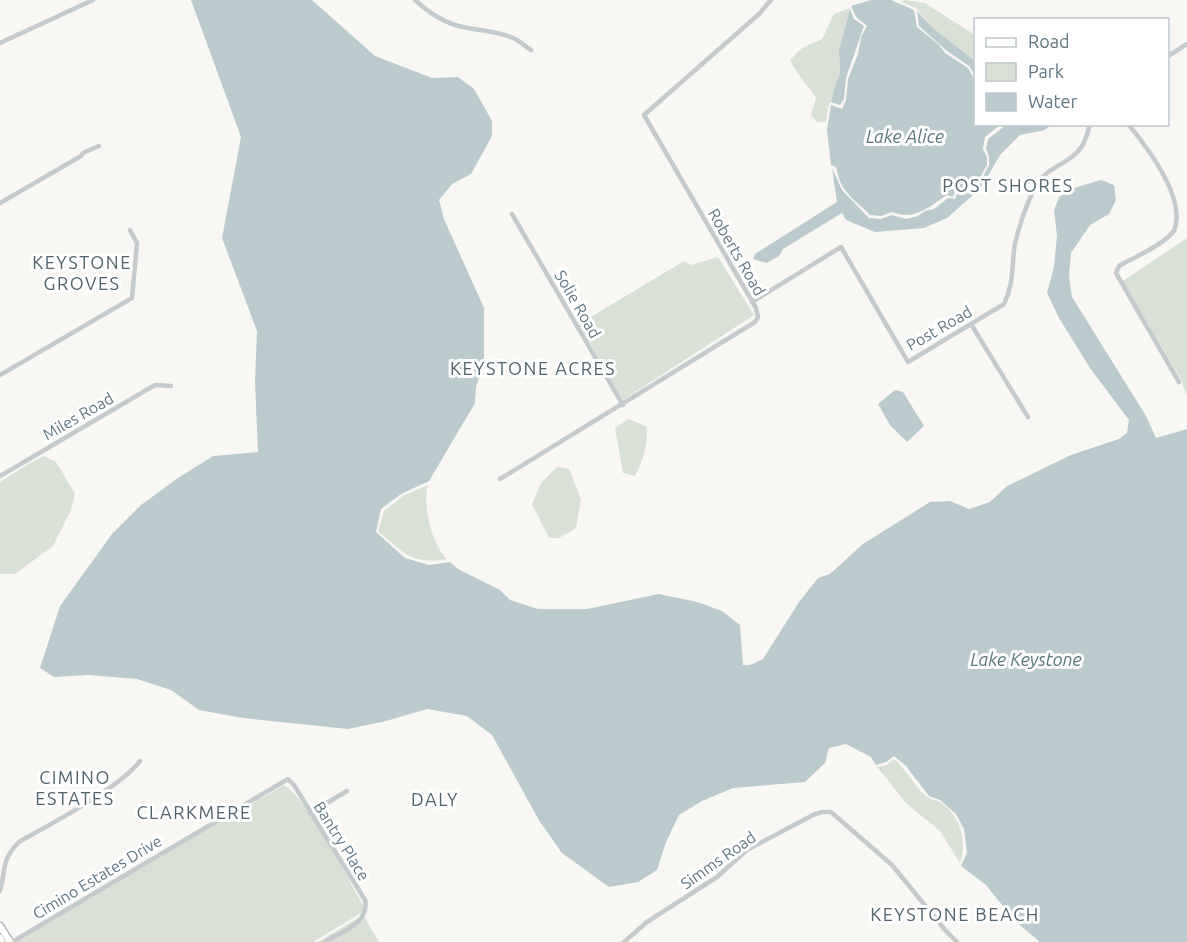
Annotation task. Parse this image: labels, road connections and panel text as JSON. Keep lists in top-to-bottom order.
{
  "streets": {
    "street": [
      "Roberts Road",
      "Solie Road",
      "Post Road",
      "Miles Road",
      "Bantry Place",
      "Simms Road",
      "Cimino Estates Drive"
    ]
  },
  "crossings": [
    ["Roberts Road", "Solie Road"],
    ["Roberts Road", "Post Road"],
    ["Bantry Place", "Cimino Estates Drive"]
  ],
  "districts": [
    "POST SHORES",
    "KEYSTONE GROVES",
    "KEYSTONE ACRES",
    "CIMINO ESTATES",
    "DALY",
    "CLARKMERE",
    "KEYSTONE BEACH"
  ],
  "water": ["Lake Alice", "Lake Keystone"],
  "legend": ["Road", "Park", "Water"]
}
